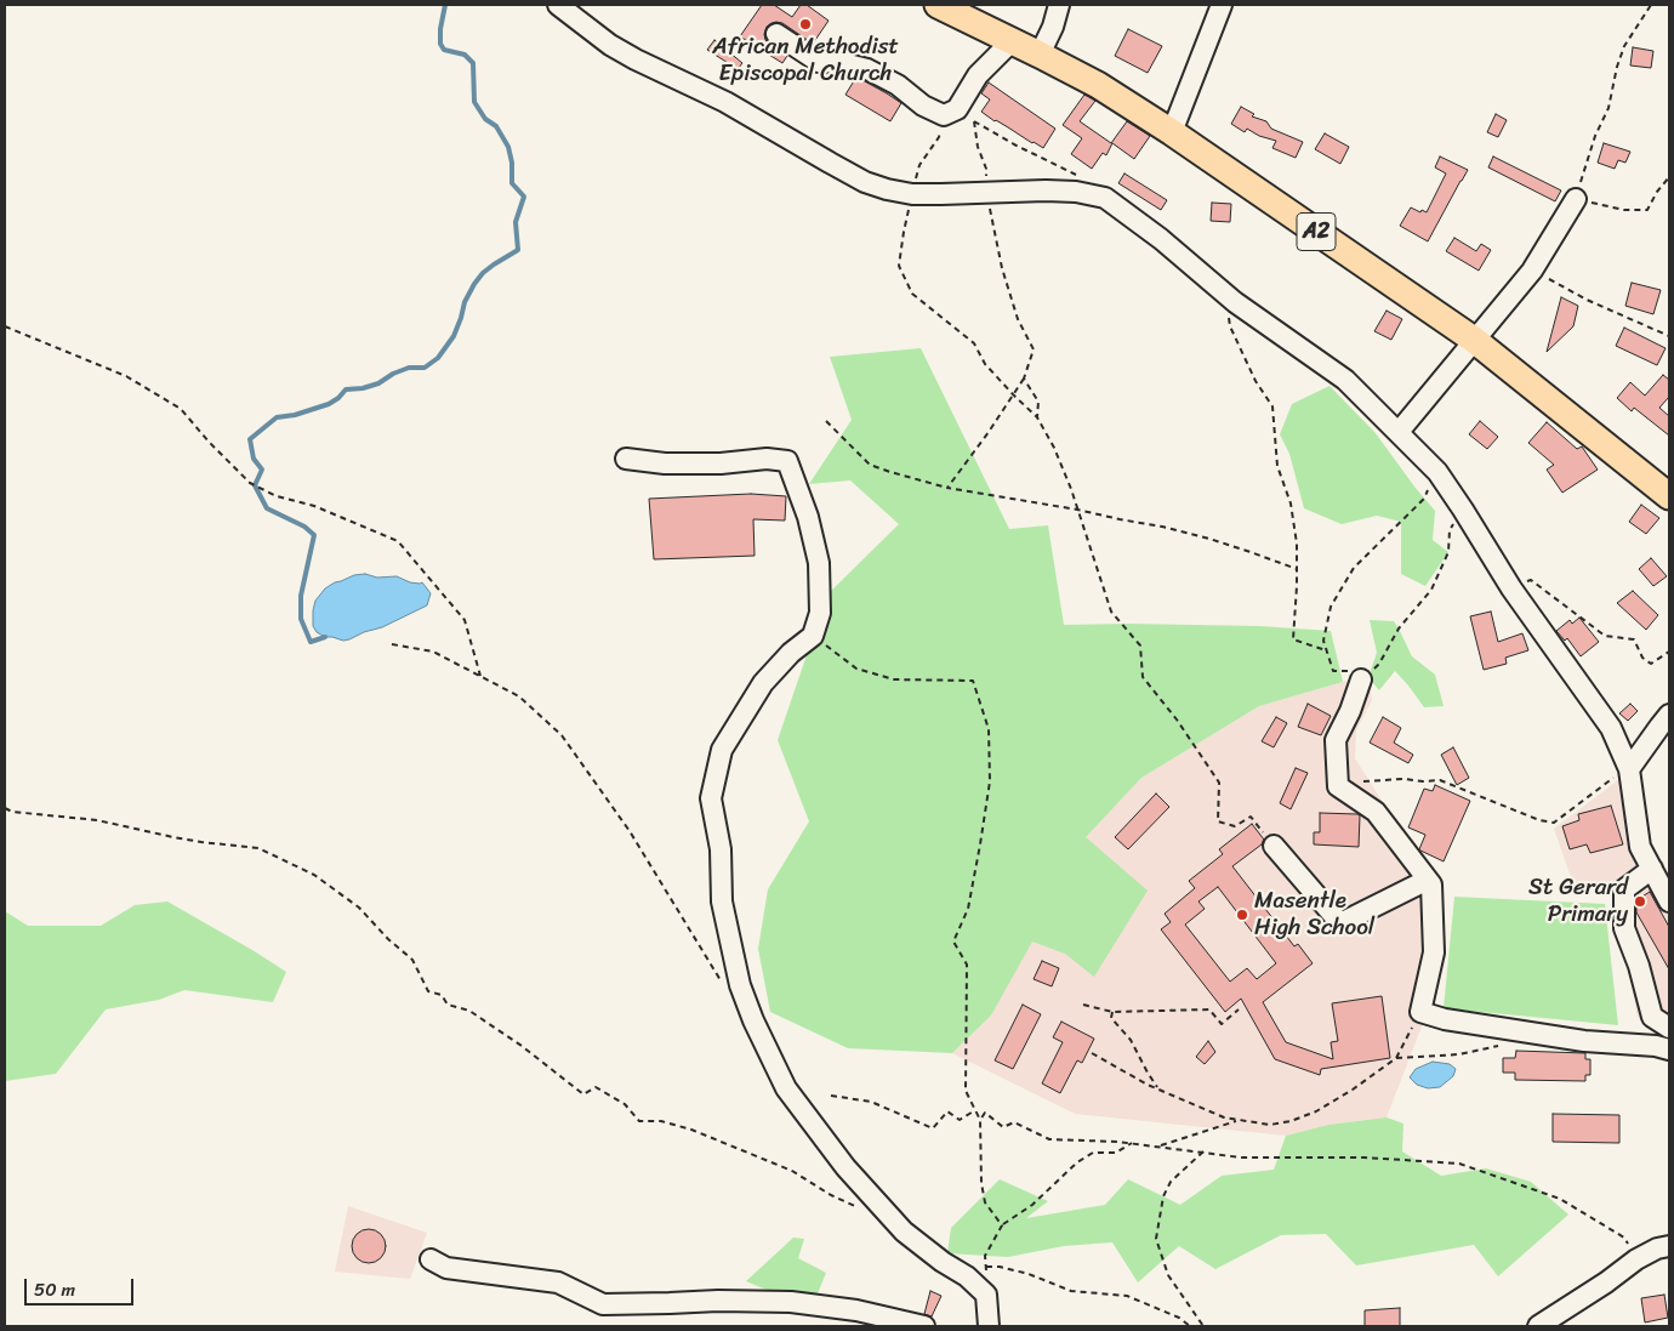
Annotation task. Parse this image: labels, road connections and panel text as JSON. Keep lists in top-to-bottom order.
{
  "streets": {
    "main road": ["A2"]
  },
  "places": ["African Methodist Episcopal Church", "St Gerard Primary", "Masentle High School"],
  "scale_bar": "50 m"
}
